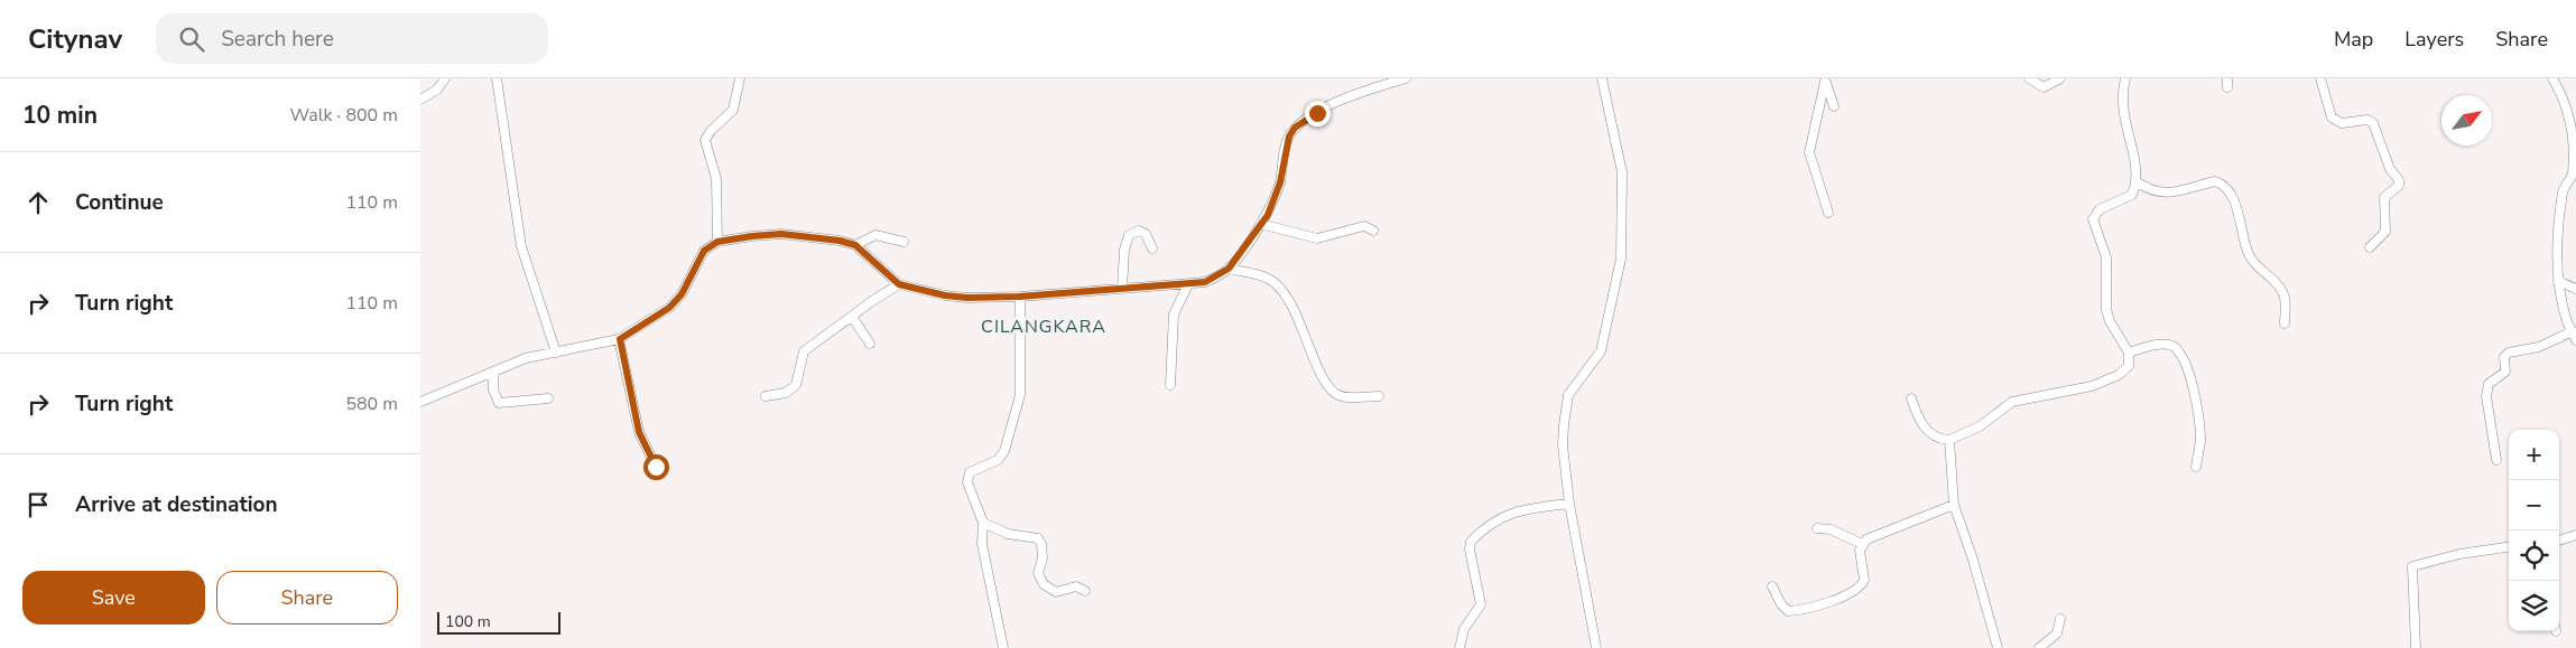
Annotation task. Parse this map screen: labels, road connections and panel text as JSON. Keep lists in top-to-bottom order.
{
  "districts": ["CILANGKARA"],
  "scale_bar": "100 m",
  "north": "top right",
  "page": {
    "header": "Citynav",
    "search": "Search here",
    "nav": ["Map", "Layers", "Share"],
    "heading": ["10 min", "Walk · 800 m"],
    "list": [
      ["Continue", "110 m"],
      ["Turn right", "110 m"],
      ["Turn right", "580 m"],
      "Arrive at destination"
    ],
    "map_buttons": ["+", "−"],
    "buttons": ["Save", "Share"],
    "scale": "100 m"
  }
}
